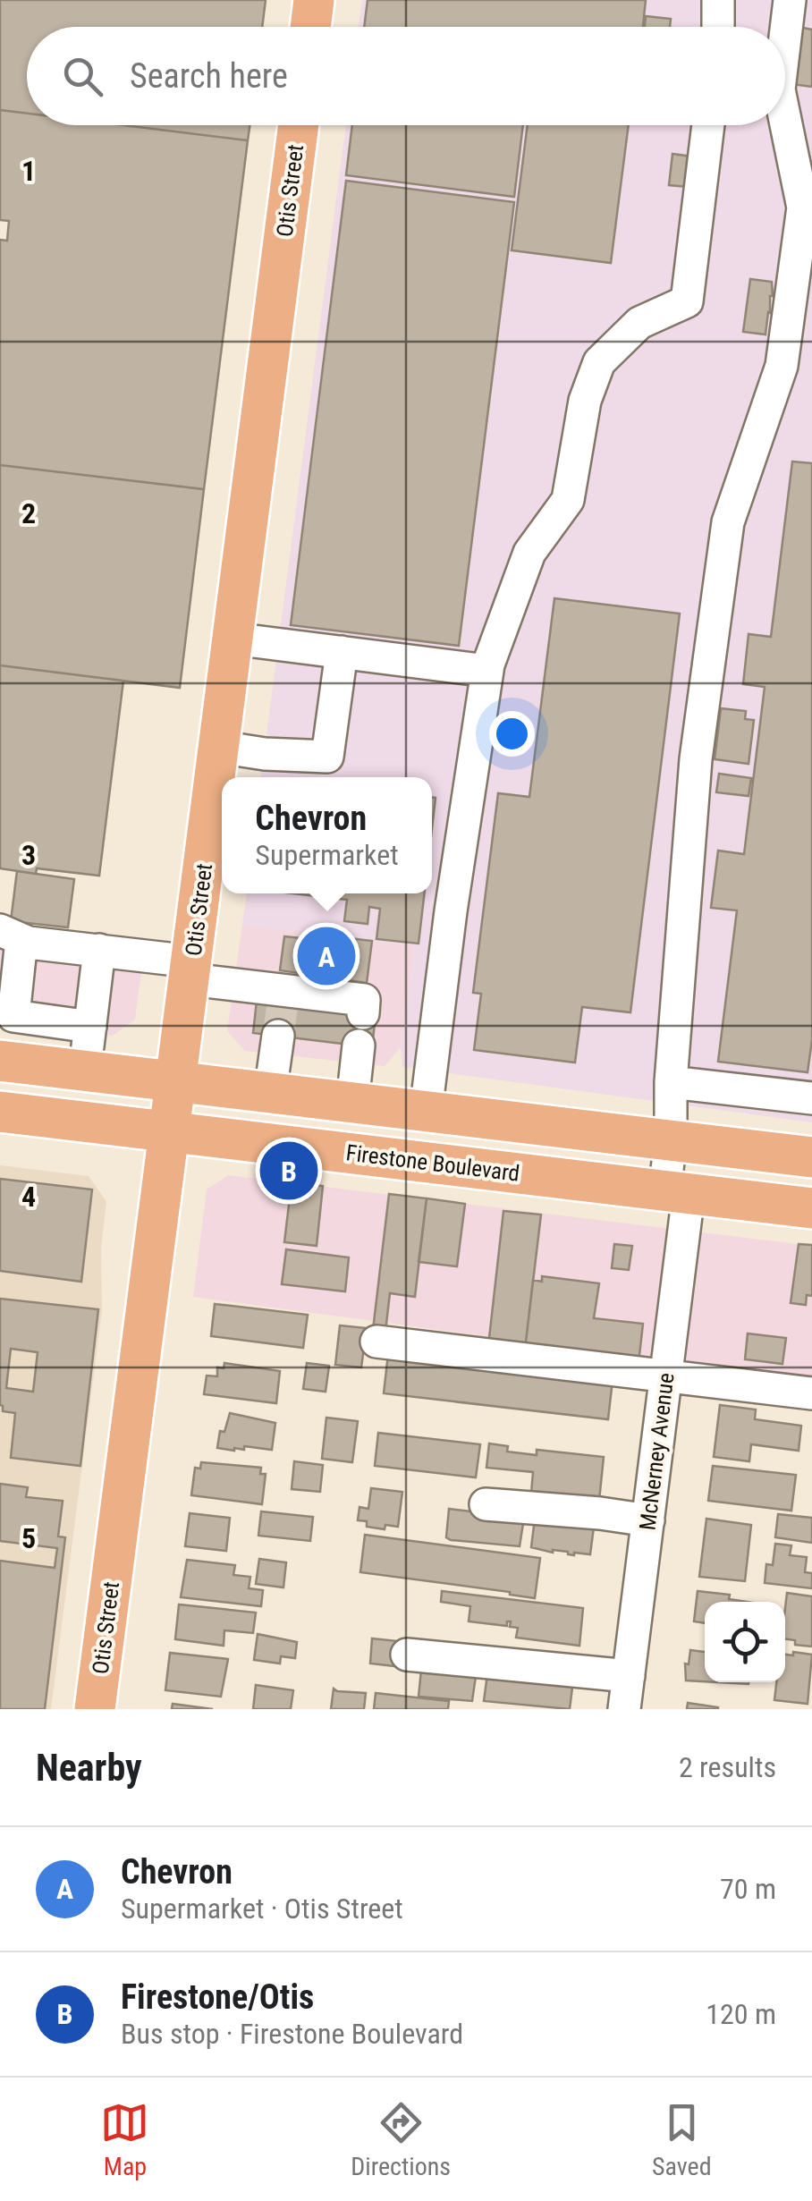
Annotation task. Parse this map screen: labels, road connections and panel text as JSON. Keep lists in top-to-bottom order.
{
  "streets": {
    "main road": ["Otis Street", "Firestone Boulevard"],
    "street": ["McNerney Avenue"]
  },
  "crossings": [
    ["Otis Street", "Firestone Boulevard"],
    ["Firestone Boulevard", "McNerney Avenue"]
  ],
  "page": {
    "search": "Search here",
    "popup": ["Chevron", "Supermarket"],
    "pins": ["A", "B"],
    "heading": ["Nearby", "2 results"],
    "list": [
      {
        "mark": "A",
        "name": "Chevron",
        "note": "Supermarket · Otis Street",
        "value": "70 m"
      },
      {
        "mark": "B",
        "name": "Firestone/Otis",
        "note": "Bus stop · Firestone Boulevard",
        "value": "120 m"
      }
    ],
    "nav": ["Map", "Directions", "Saved"]
  },
  "grid": {
    "rows": [
      "1",
      "2",
      "3",
      "4",
      "5"
    ]
  }
}
